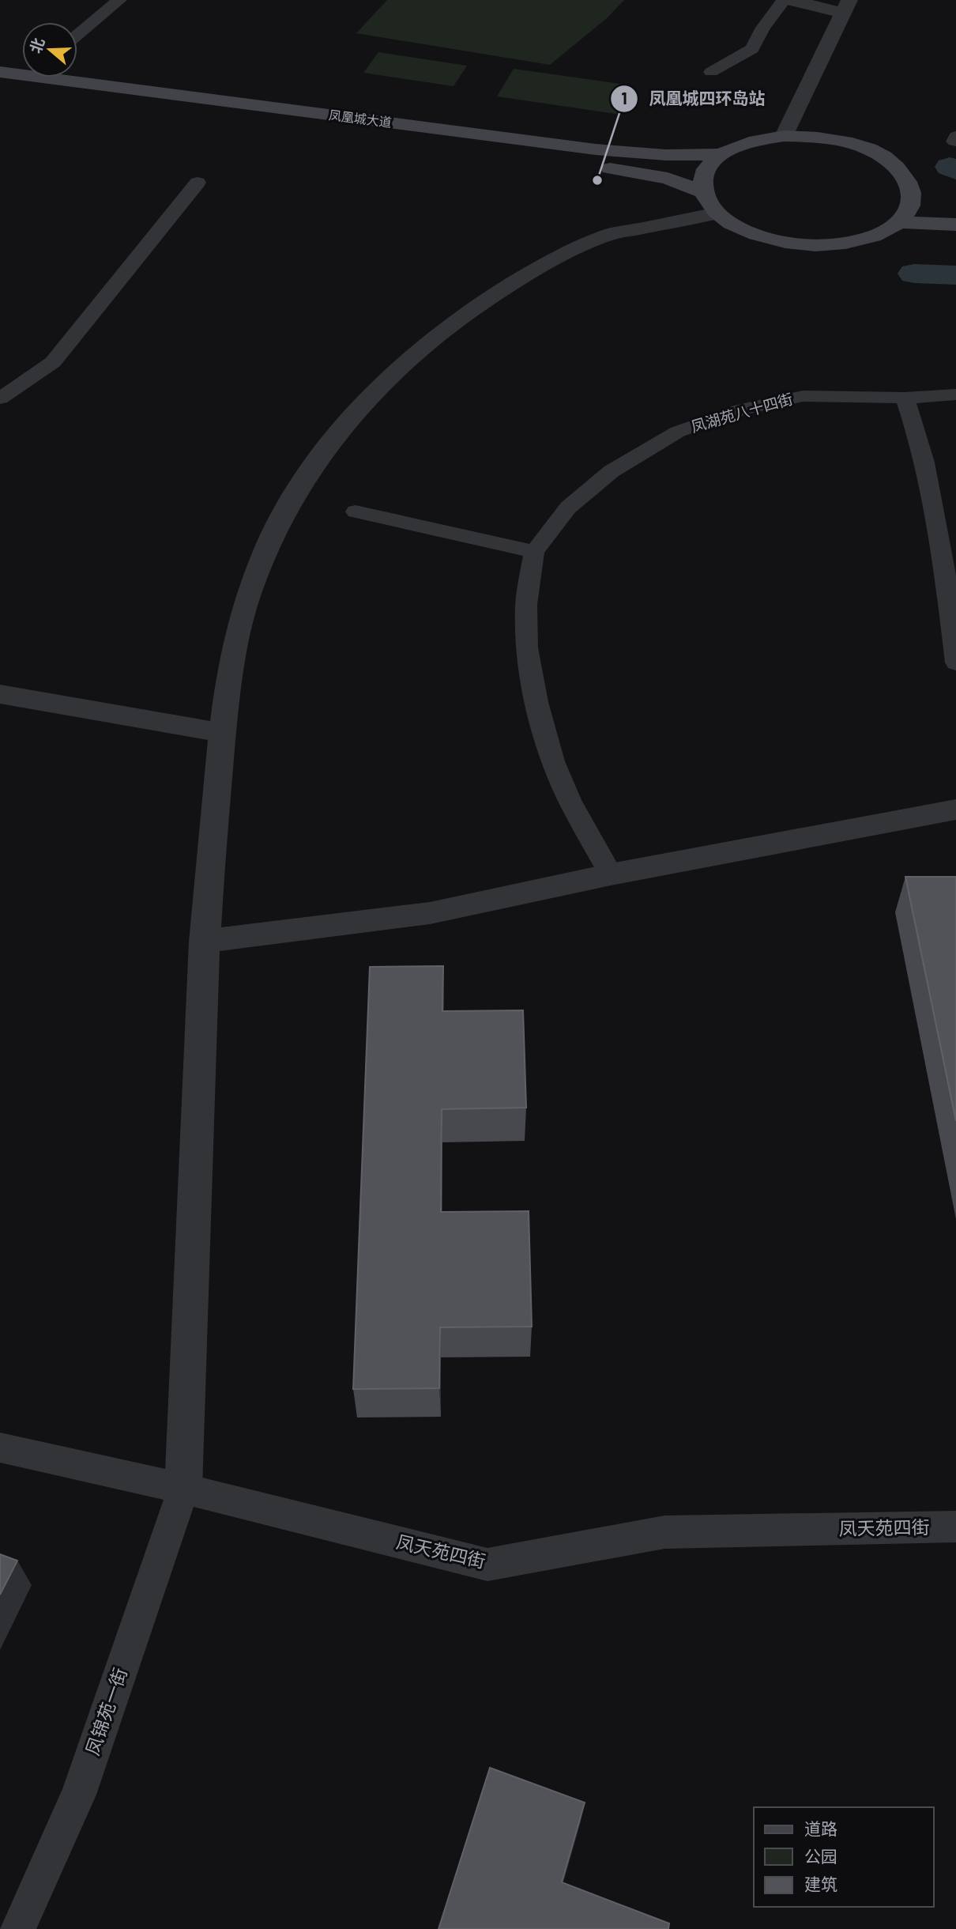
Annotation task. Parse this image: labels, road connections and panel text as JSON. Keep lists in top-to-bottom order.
{
  "streets": {
    "main road": ["凤凰城大道"],
    "lane": ["凤湖苑八十四街", "凤天苑四街", "凤锦苑一街"]
  },
  "crossings": [
    ["凤天苑四街", "凤锦苑一街"]
  ],
  "places": ["凤凰城四环岛站"],
  "legend": ["道路", "公园", "建筑"],
  "north": "left"
}
